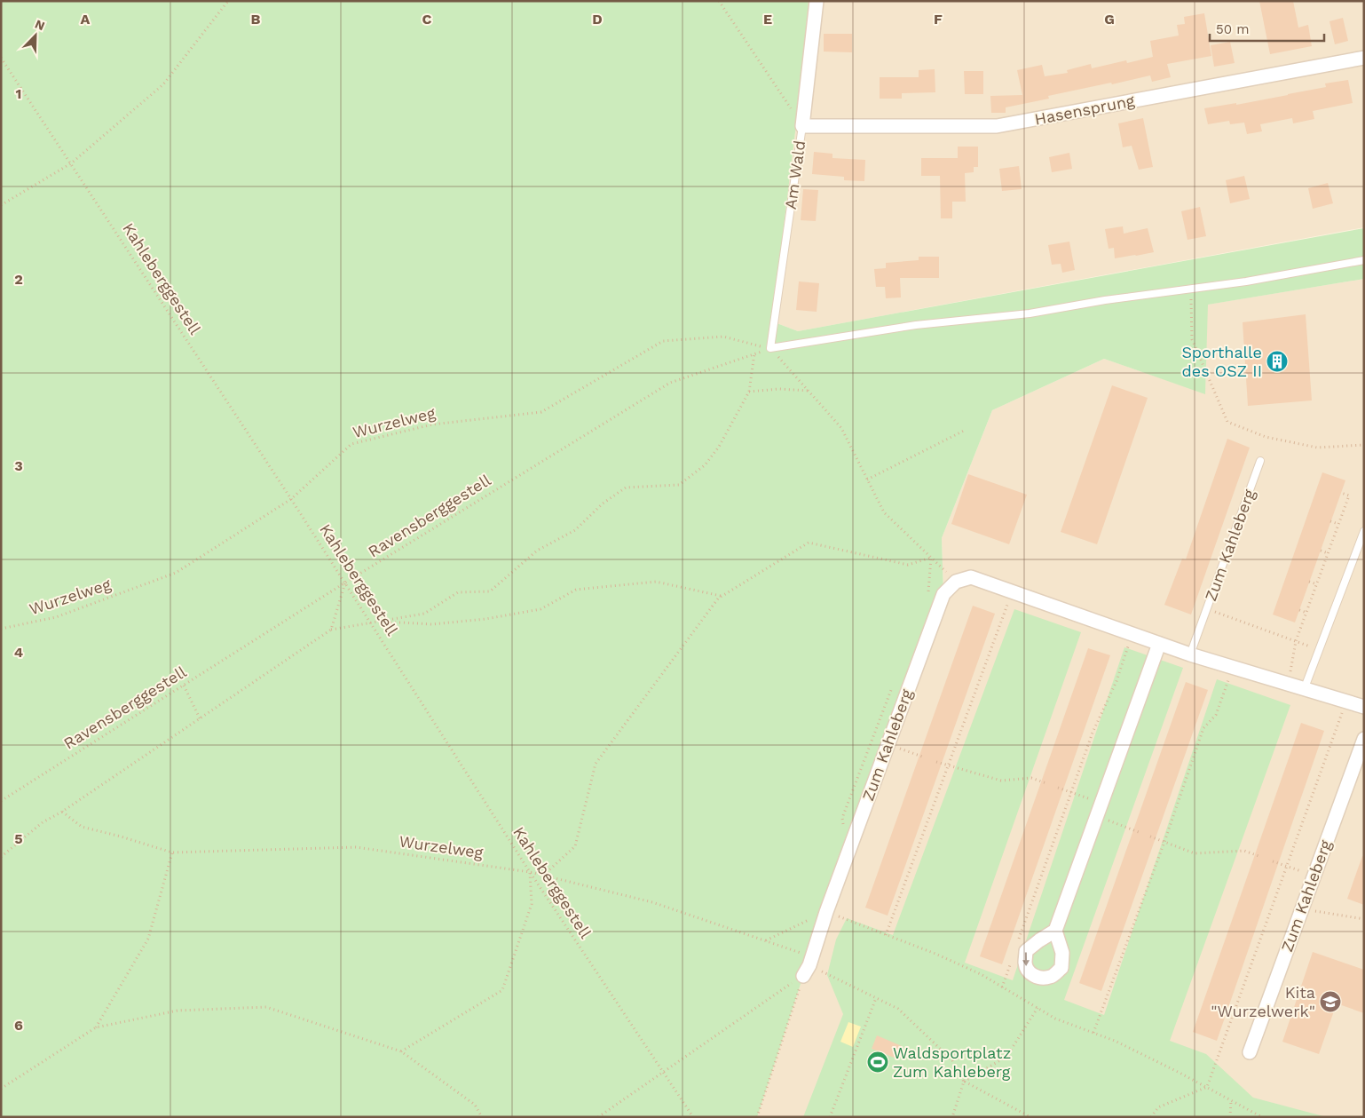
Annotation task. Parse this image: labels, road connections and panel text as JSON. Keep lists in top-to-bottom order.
{
  "streets": {
    "street": ["Hasensprung", "Am Wald", "Zum Kahleberg"],
    "path": ["Kahleberggestell", "Wurzelweg", "Ravensberggestell"]
  },
  "crossings": [
    ["Hasensprung", "Am Wald"],
    ["Am Wald", "Wurzelweg"],
    ["Am Wald", "Ravensberggestell"],
    ["Kahleberggestell", "Wurzelweg"],
    ["Kahleberggestell", "Ravensberggestell"],
    ["Wurzelweg", "Ravensberggestell"],
    ["Wurzelweg", "Zum Kahleberg"]
  ],
  "places": {
    "building": ["Sporthalle des OSZ II"],
    "school or university": ["Kita \"Wurzelwerk\""],
    "sports": ["Waldsportplatz Zum Kahleberg"]
  },
  "scale_bar": "50 m",
  "north": "top right",
  "grid": {
    "columns": [
      "A",
      "B",
      "C",
      "D",
      "E",
      "F",
      "G"
    ],
    "rows": [
      "1",
      "2",
      "3",
      "4",
      "5",
      "6"
    ]
  }
}
